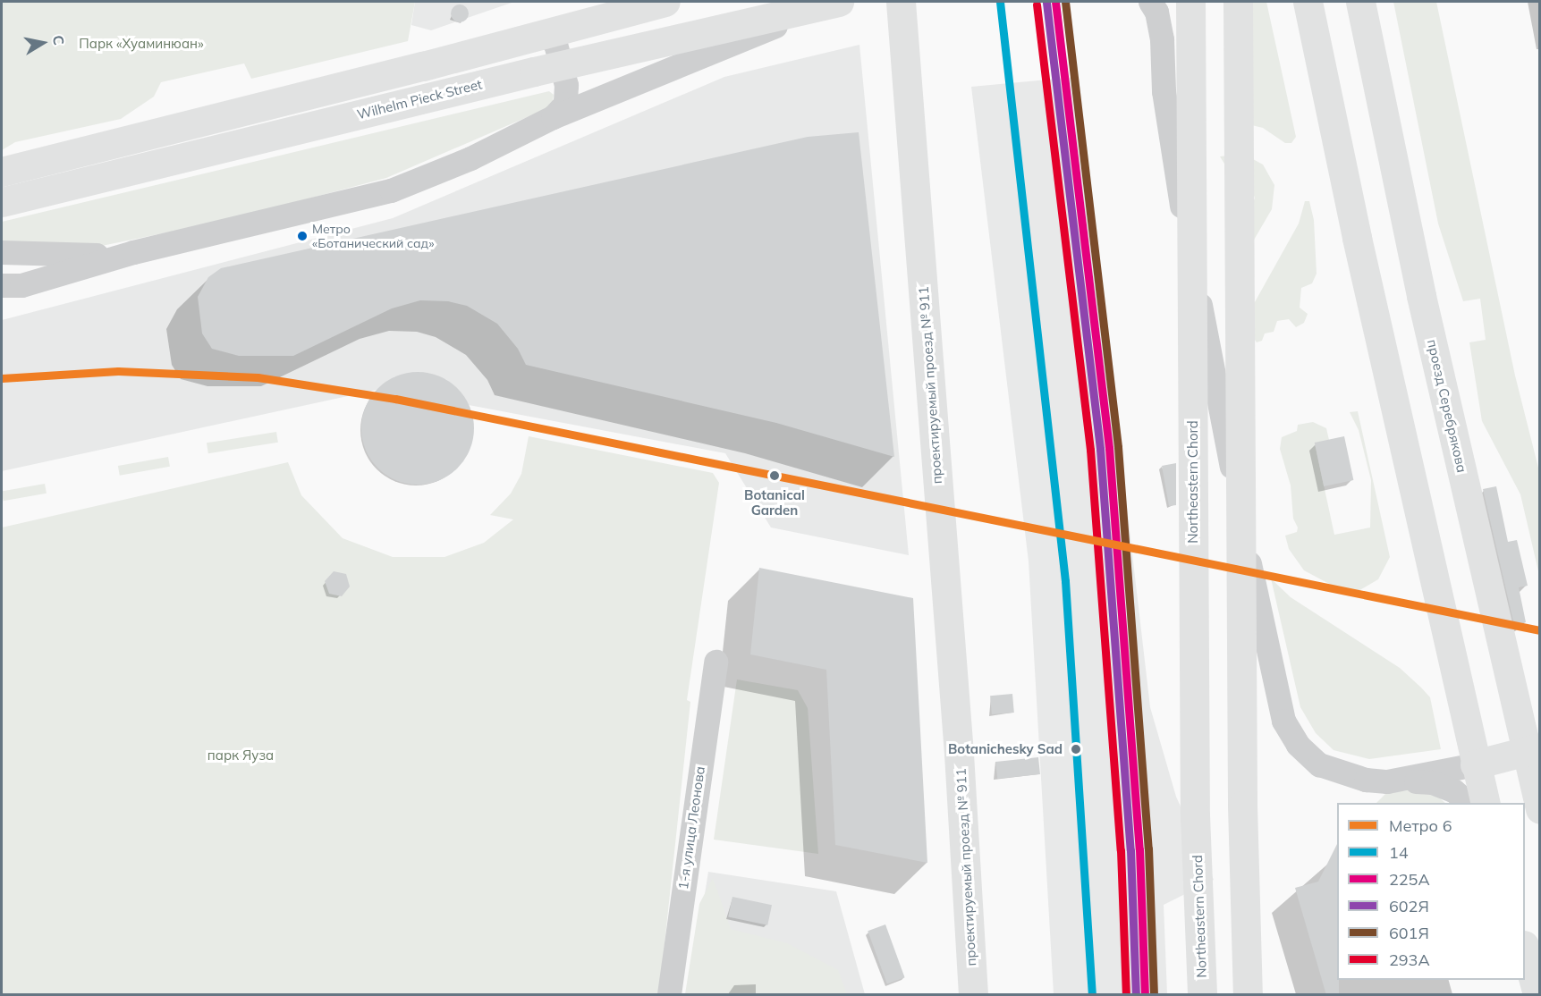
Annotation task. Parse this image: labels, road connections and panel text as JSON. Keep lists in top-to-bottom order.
{
  "streets": {
    "main road": [
      "Wilhelm Pieck Street",
      "проектируемый проезд № 911",
      "проезд Серебрякова",
      "Northeastern Chord"
    ],
    "street": ["1-я улица Леонова"]
  },
  "parks": ["Парк «Хуаминюан»", "парк Яуза"],
  "places": ["Метро «Ботанический сад»", "Botanical Garden", "Botanichesky Sad"],
  "lines": [
    "transit line 14",
    "transit line 225А",
    "transit line 601Я",
    "transit line 602Я",
    "transit line 293А",
    "metro line 6"
  ],
  "legend": [
    "Метро 6",
    "14",
    "225А",
    "602Я",
    "601Я",
    "293А"
  ],
  "north": "right"
}
